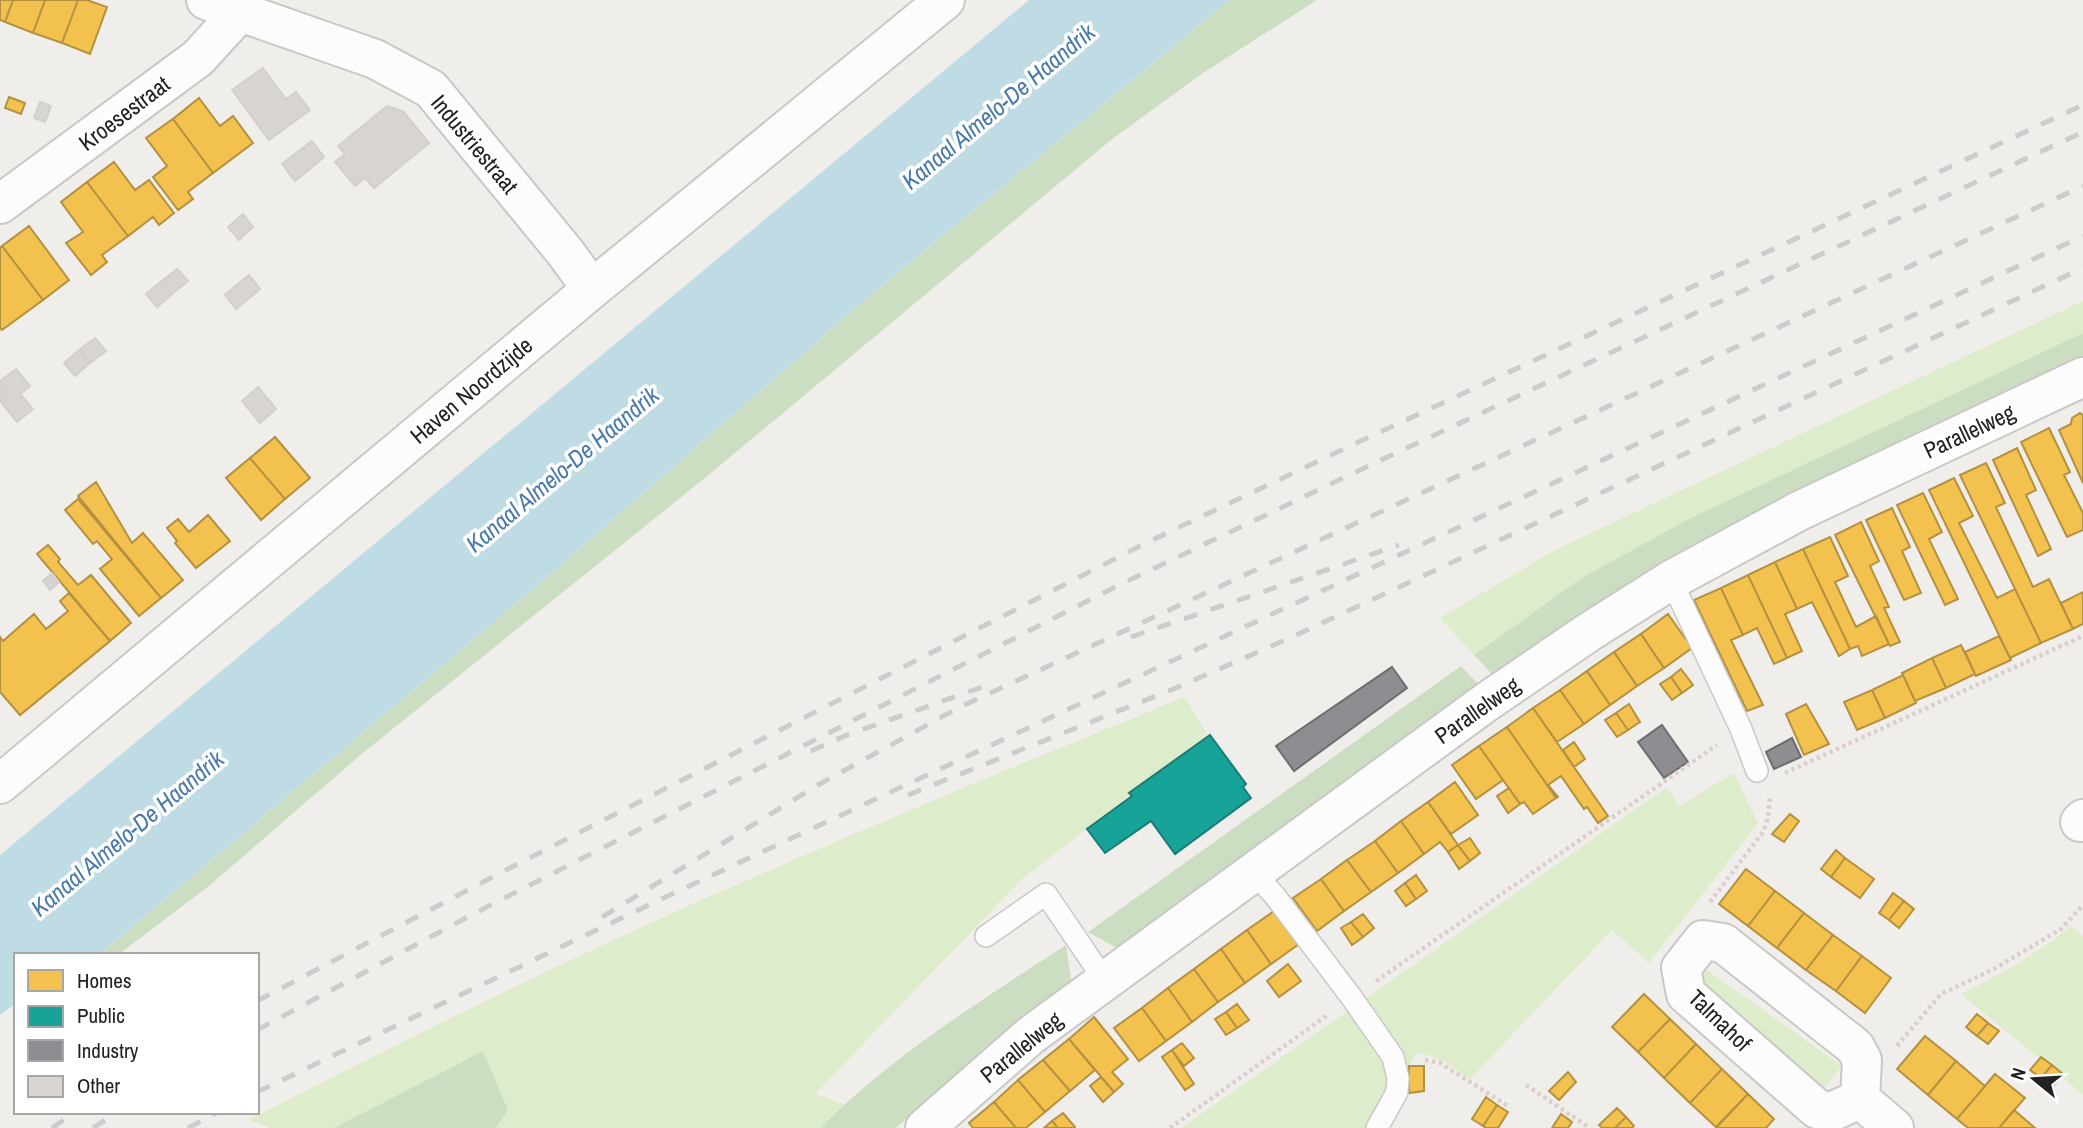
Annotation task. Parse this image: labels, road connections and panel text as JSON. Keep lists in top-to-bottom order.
{
  "streets": {
    "street": [
      "Kroesestraat",
      "Industriestraat",
      "Haven Noordzijde",
      "Parallelweg",
      "Talmahof"
    ]
  },
  "crossings": [
    ["Kroesestraat", "Industriestraat"],
    ["Industriestraat", "Haven Noordzijde"]
  ],
  "water": ["Kanaal Almelo-De Haandrik"],
  "legend": [
    "Homes",
    "Public",
    "Industry",
    "Other"
  ],
  "north": "left"
}
